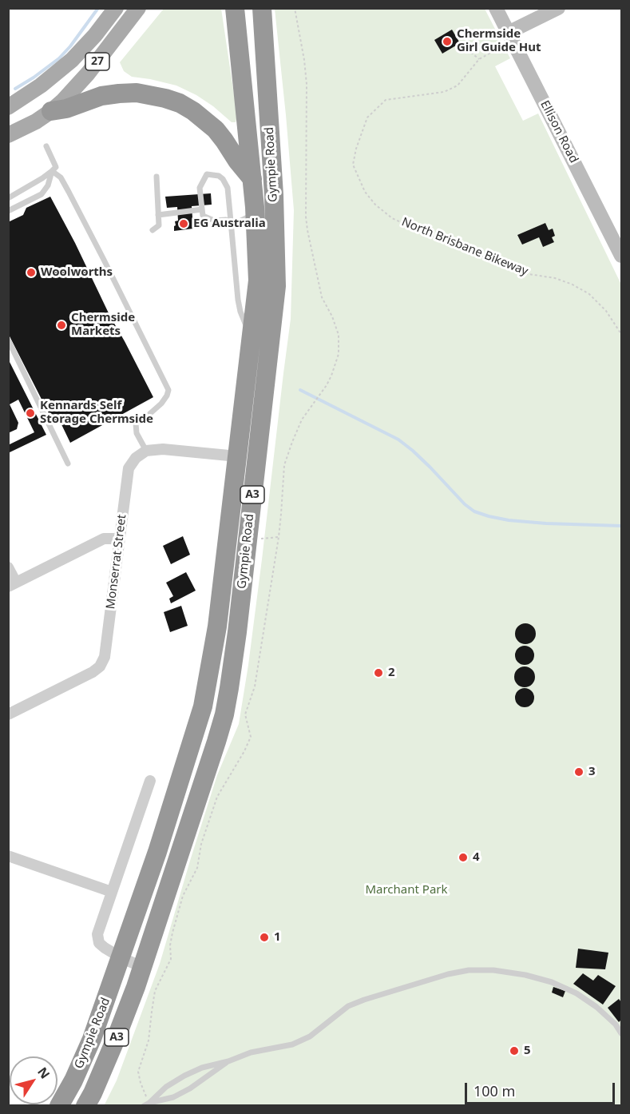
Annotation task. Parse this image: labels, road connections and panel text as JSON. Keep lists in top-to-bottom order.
{
  "streets": {
    "highway": ["Gympie Road", "A3"],
    "main road": ["27", "Ellison Road"],
    "street": ["Monserrat Street"],
    "path": ["North Brisbane Bikeway"]
  },
  "crossings": [
    ["Ellison Road", "North Brisbane Bikeway"]
  ],
  "parks": ["Marchant Park"],
  "places": [
    "Chermside Girl Guide Hut",
    "EG Australia",
    "Woolworths",
    "Chermside Markets",
    "Kennards Self Storage Chermside",
    "2",
    "3",
    "4",
    "1",
    "5"
  ],
  "scale_bar": "100 m",
  "north": "top right"
}
